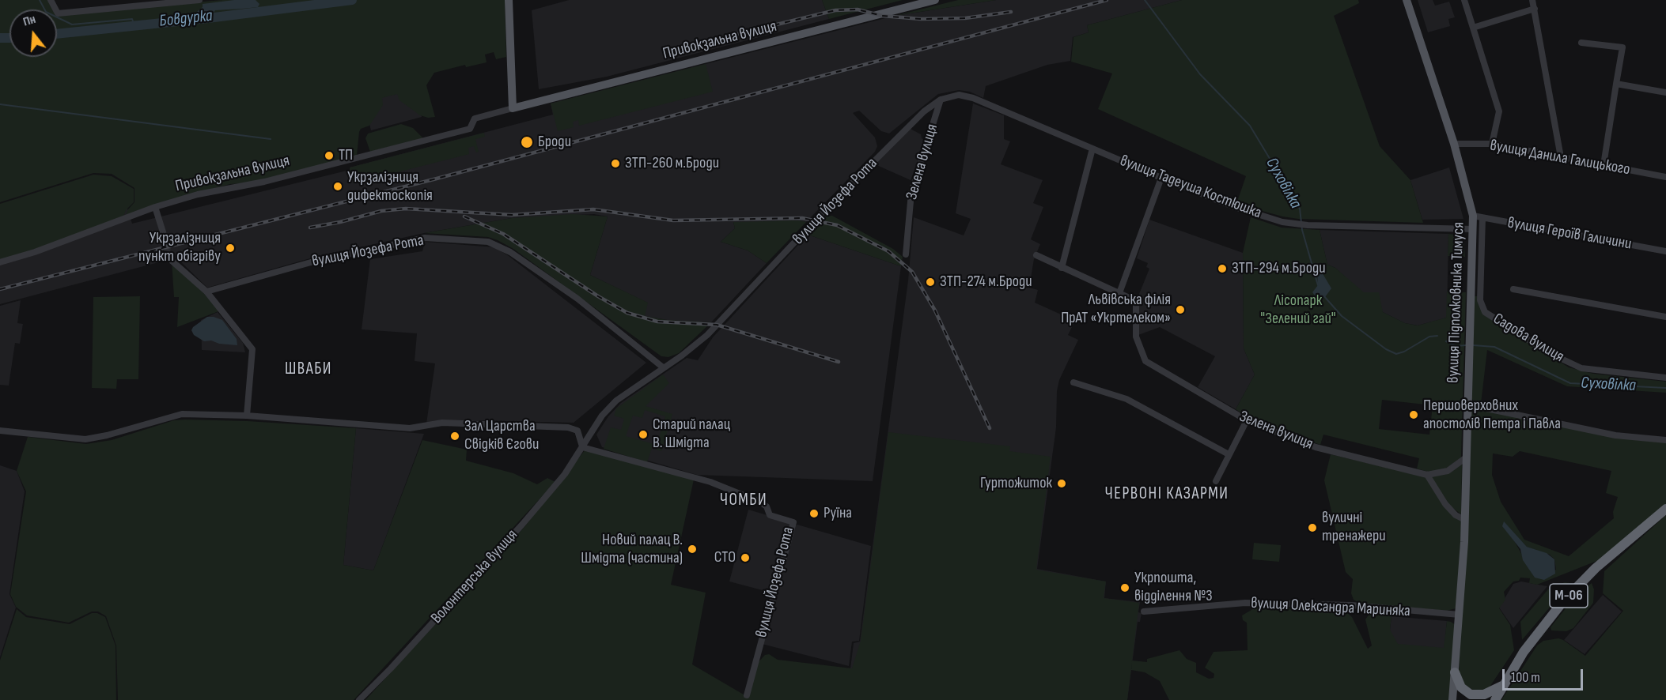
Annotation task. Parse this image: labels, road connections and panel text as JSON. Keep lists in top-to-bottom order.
{
  "streets": {
    "highway": ["М-06"],
    "main road": ["Привокзальна вулиця", "вулиця Підполковника Тимуся"],
    "street": [
      "вулиця Данила Галицького",
      "Зелена вулиця",
      "вулиця Тадеуша Костюшка",
      "вулиця Йозефа Рота",
      "вулиця Героїв Галичини",
      "Садова вулиця",
      "Волонтерська вулиця",
      "вулиця Олександра Мариняка"
    ]
  },
  "crossings": [
    ["вулиця Данила Галицького", "вулиця Підполковника Тимуся"],
    ["Зелена вулиця", "вулиця Тадеуша Костюшка"],
    ["Зелена вулиця", "вулиця Підполковника Тимуся"],
    ["вулиця Тадеуша Костюшка", "вулиця Йозефа Рота"],
    ["вулиця Тадеуша Костюшка", "вулиця Підполковника Тимуся"],
    ["вулиця Йозефа Рота", "Волонтерська вулиця"],
    ["вулиця Героїв Галичини", "вулиця Підполковника Тимуся"],
    ["вулиця Героїв Галичини", "Садова вулиця"],
    ["вулиця Підполковника Тимуся", "вулиця Олександра Мариняка"]
  ],
  "districts": ["ШВАБИ", "ЧЕРВОНІ КАЗАРМИ", "ЧОМБИ"],
  "water": ["Бовдурка", "Суховілка"],
  "parks": ["Лісопарк \"Зелений гай\""],
  "places": [
    "Броди",
    "ТП",
    "ЗТП-260 м.Броди",
    "Укрзалізниця дифектоскопія",
    "Укрзалізниця пункт обігріву",
    "ЗТП-294 м.Броди",
    "ЗТП-274 м.Броди",
    "Львівська філія ПрАТ «Укртелеком»",
    "Першоверховних апостолів Петра і Павла",
    "Старий палац В. Шмідта",
    "Зал Царства Свідків Єгови",
    "Гуртожиток",
    "Руїна",
    "вуличні тренажери",
    "Новий палац В. Шмідта (частина)",
    "СТО",
    "Укрпошта, відділення №3"
  ],
  "scale_bar": "100 m",
  "north": "top"
}
